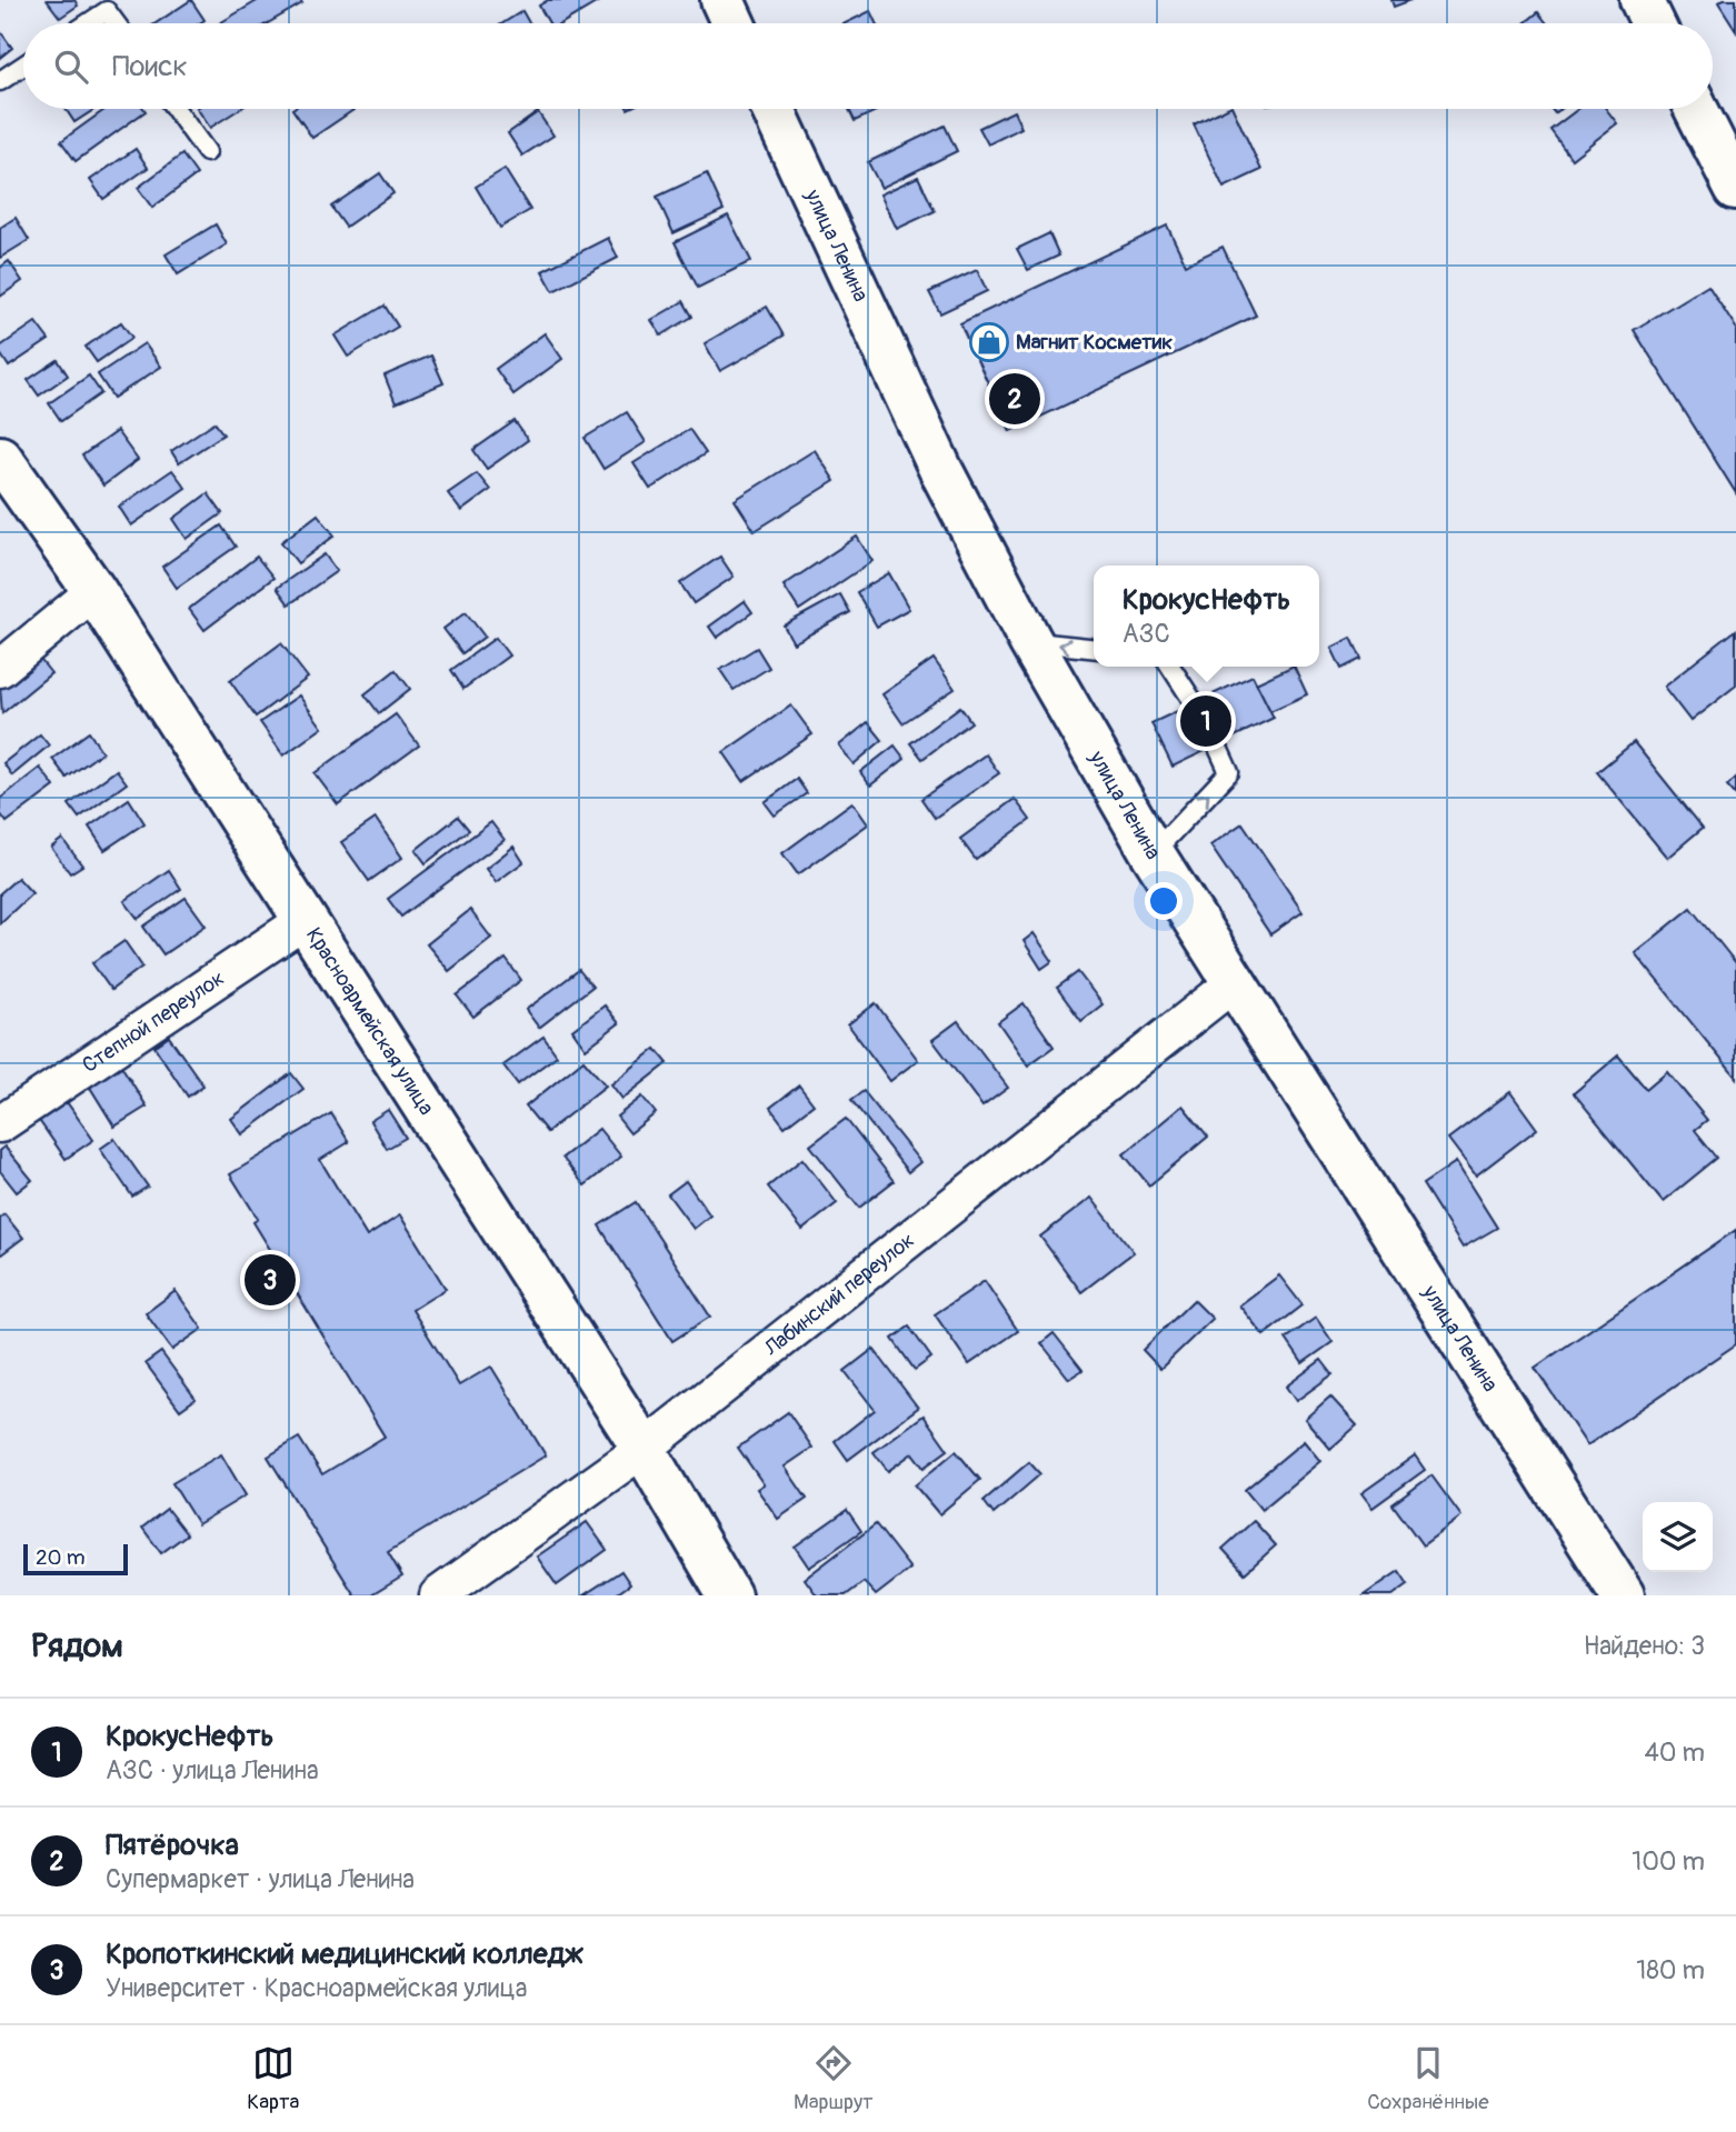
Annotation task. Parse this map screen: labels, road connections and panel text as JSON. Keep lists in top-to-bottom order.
{
  "streets": {
    "main road": ["улица Ленина", "Красноармейская улица"],
    "street": ["Степной переулок", "Лабинский переулок"]
  },
  "crossings": [
    ["улица Ленина", "Лабинский переулок"],
    ["Степной переулок", "Красноармейская улица"],
    ["Красноармейская улица", "Лабинский переулок"]
  ],
  "places": {
    "shop": ["Магнит Косметик"]
  },
  "scale_bar": "20 m",
  "page": {
    "search": "Поиск",
    "pins": ["2", "1", "3"],
    "popup": ["КрокусНефть", "АЗС"],
    "scale": "20 m",
    "heading": ["Рядом", "Найдено: 3"],
    "list": [
      {
        "mark": "1",
        "name": "КрокусНефть",
        "note": "АЗС · улица Ленина",
        "value": "40 m"
      },
      {
        "mark": "2",
        "name": "Пятёрочка",
        "note": "Супермаркет · улица Ленина",
        "value": "100 m"
      },
      {
        "mark": "3",
        "name": "Кропоткинский медицинский колледж",
        "note": "Университет · Красноармейская улица",
        "value": "180 m"
      }
    ],
    "nav": ["Карта", "Маршрут", "Сохранённые"]
  }
}
